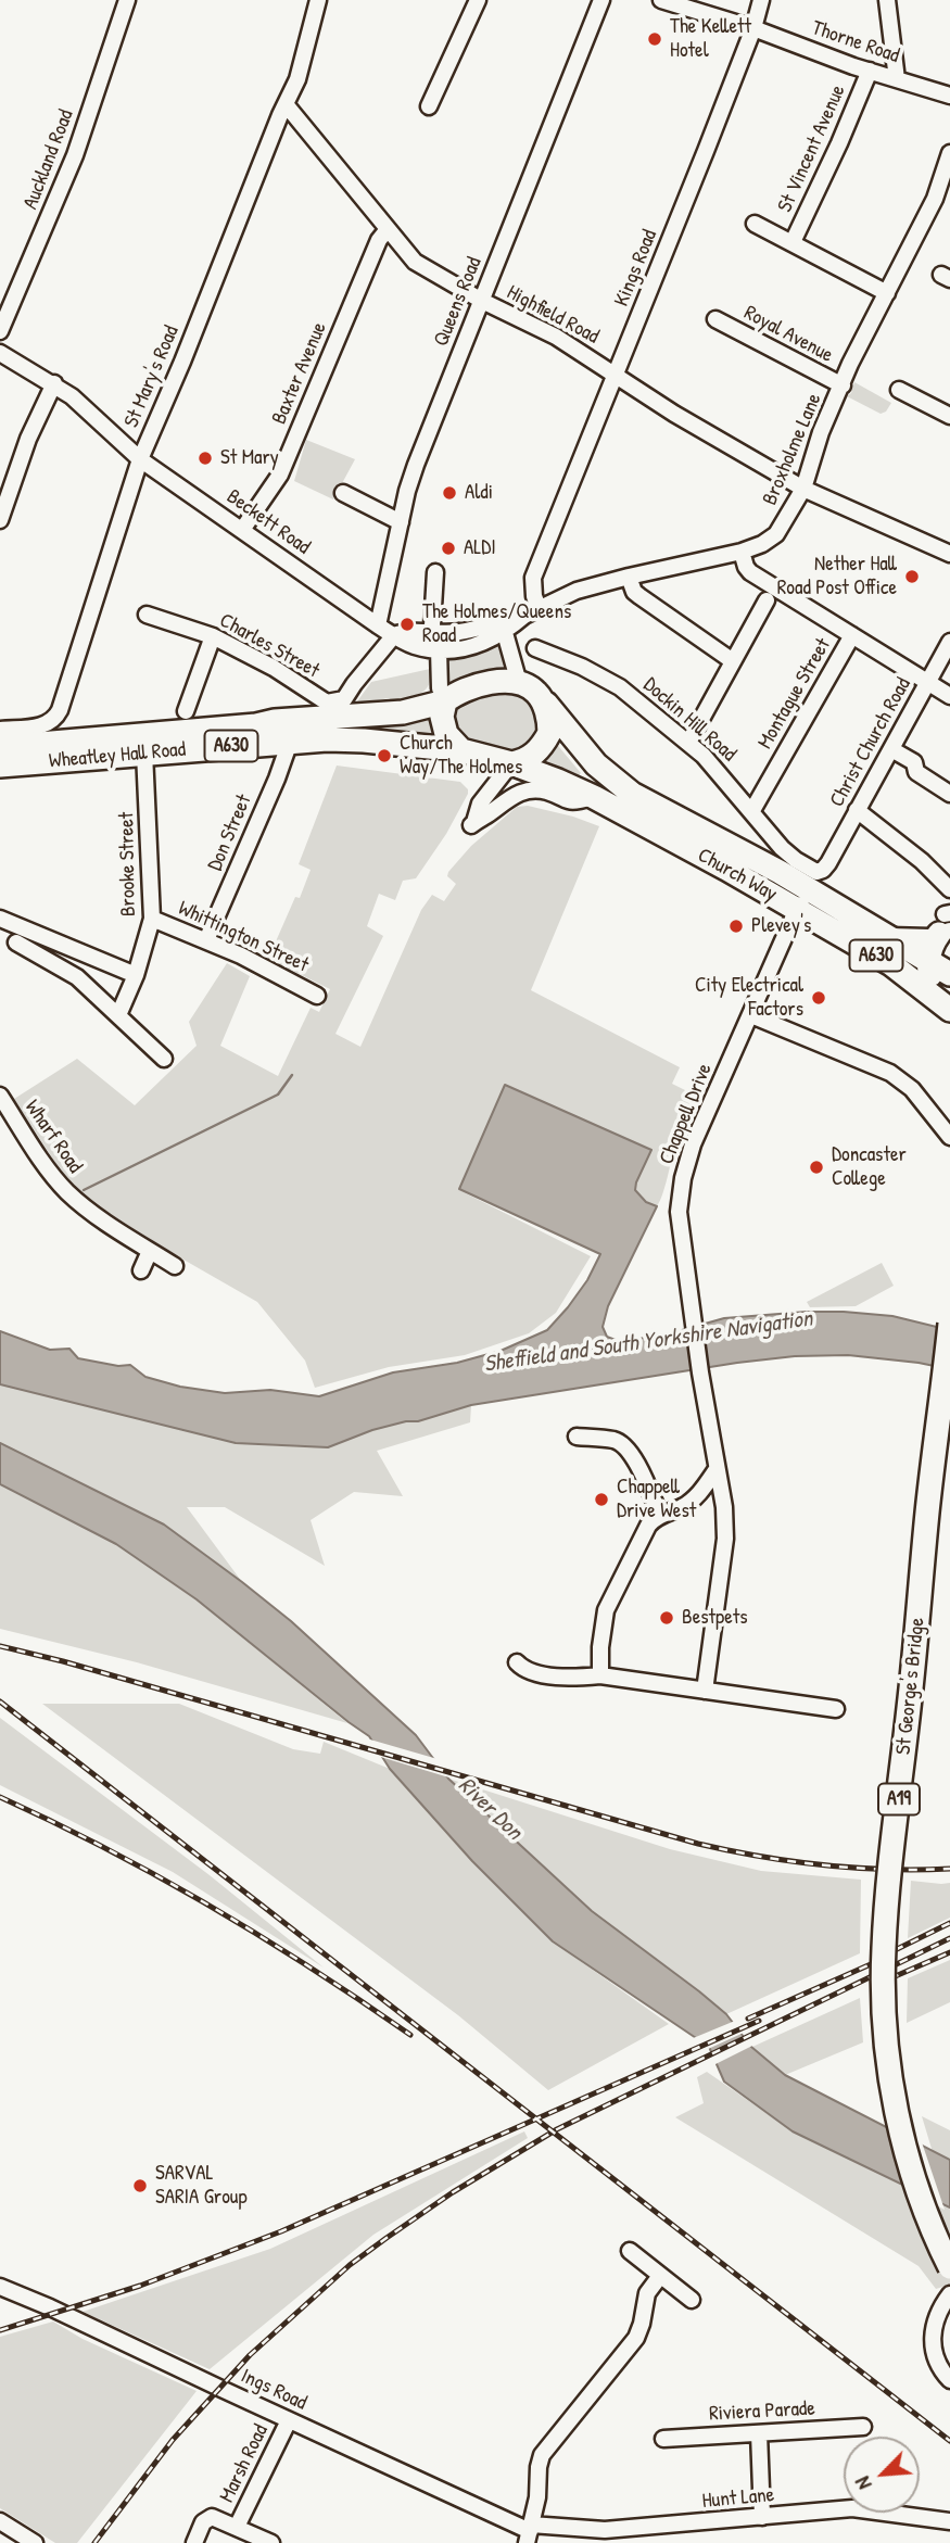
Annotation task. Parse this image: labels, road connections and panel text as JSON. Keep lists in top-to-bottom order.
{
  "streets": {
    "highway": [
      "A630",
      "Wheatley Hall Road",
      "Church Way",
      "St George's Bridge",
      "A19"
    ],
    "street": [
      "Thorne Road",
      "St Vincent Avenue",
      "Auckland Road",
      "Kings Road",
      "Queens Road",
      "Highfield Road",
      "Royal Avenue",
      "Baxter Avenue",
      "St Mary's Road",
      "Broxholme Lane",
      "Beckett Road",
      "Charles Street",
      "Montague Street",
      "Dockin Hill Road",
      "Christ Church Road",
      "Don Street",
      "Brooke Street",
      "Whittington Street",
      "Chappell Drive",
      "Wharf Road",
      "Ings Road",
      "Riviera Parade",
      "Marsh Road",
      "Hunt Lane"
    ]
  },
  "crossings": [
    ["Thorne Road", "St Vincent Avenue"],
    ["Thorne Road", "Kings Road"],
    ["Kings Road", "Highfield Road"],
    ["Kings Road", "Broxholme Lane"],
    ["Queens Road", "Highfield Road"],
    ["Queens Road", "Beckett Road"],
    ["Highfield Road", "Baxter Avenue"],
    ["Highfield Road", "St Mary's Road"],
    ["Highfield Road", "Broxholme Lane"],
    ["Royal Avenue", "Broxholme Lane"],
    ["Baxter Avenue", "Beckett Road"],
    ["St Mary's Road", "Beckett Road"],
    ["Montague Street", "Dockin Hill Road"],
    ["Dockin Hill Road", "Christ Church Road"],
    ["Wheatley Hall Road", "Don Street"],
    ["Wheatley Hall Road", "Brooke Street"],
    ["Wheatley Hall Road", "Church Way"],
    ["Don Street", "Whittington Street"],
    ["Brooke Street", "Whittington Street"],
    ["Church Way", "Chappell Drive"],
    ["Ings Road", "Marsh Road"],
    ["Ings Road", "Hunt Lane"]
  ],
  "water": ["Sheffield and South Yorkshire Navigation", "River Don"],
  "places": [
    "The Kellett Hotel",
    "St Mary",
    "Aldi",
    "ALDI",
    "Nether Hall Road Post Office",
    "The Holmes/Queens Road",
    "Church Way/The Holmes",
    "Plevey's",
    "City Electrical Factors",
    "Doncaster College",
    "Chappell Drive West",
    "Bestpets",
    "SARVAL SARIA Group"
  ],
  "north": "bottom left"
}
